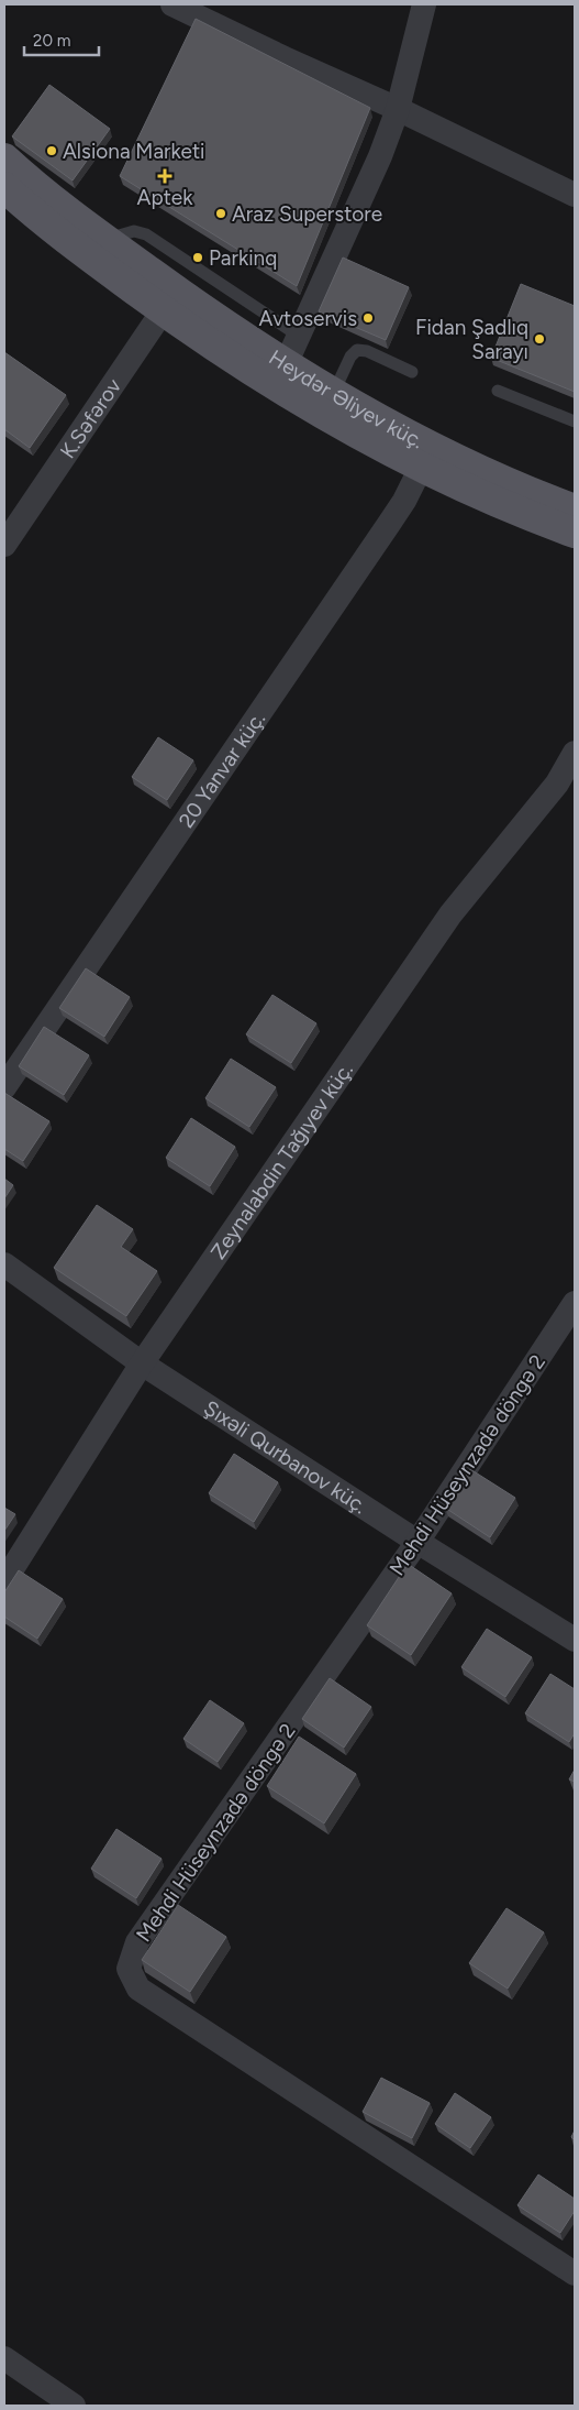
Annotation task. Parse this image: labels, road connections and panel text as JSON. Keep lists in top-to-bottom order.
{
  "streets": {
    "main road": ["Heydər Əliyev küç."],
    "street": [
      "K.Səfərov",
      "20 Yanvar küç.",
      "Zeynalabdin Tağıyev küç.",
      "Şıxəli Qurbanov küç.",
      "Mehdi Hüseynzadə döngə 2"
    ]
  },
  "crossings": [
    ["Heydər Əliyev küç.", "K.Səfərov"],
    ["Heydər Əliyev küç.", "20 Yanvar küç."],
    ["Zeynalabdin Tağıyev küç.", "Şıxəli Qurbanov küç."],
    ["Şıxəli Qurbanov küç.", "Mehdi Hüseynzadə döngə 2"]
  ],
  "places": {
    "other": [
      "Alsiona Marketi",
      "Araz Superstore",
      "Parkinq",
      "Avtoservis",
      "Fidan Şadlıq Sarayı"
    ],
    "health": ["Aptek"]
  },
  "scale_bar": "20 m"
}
